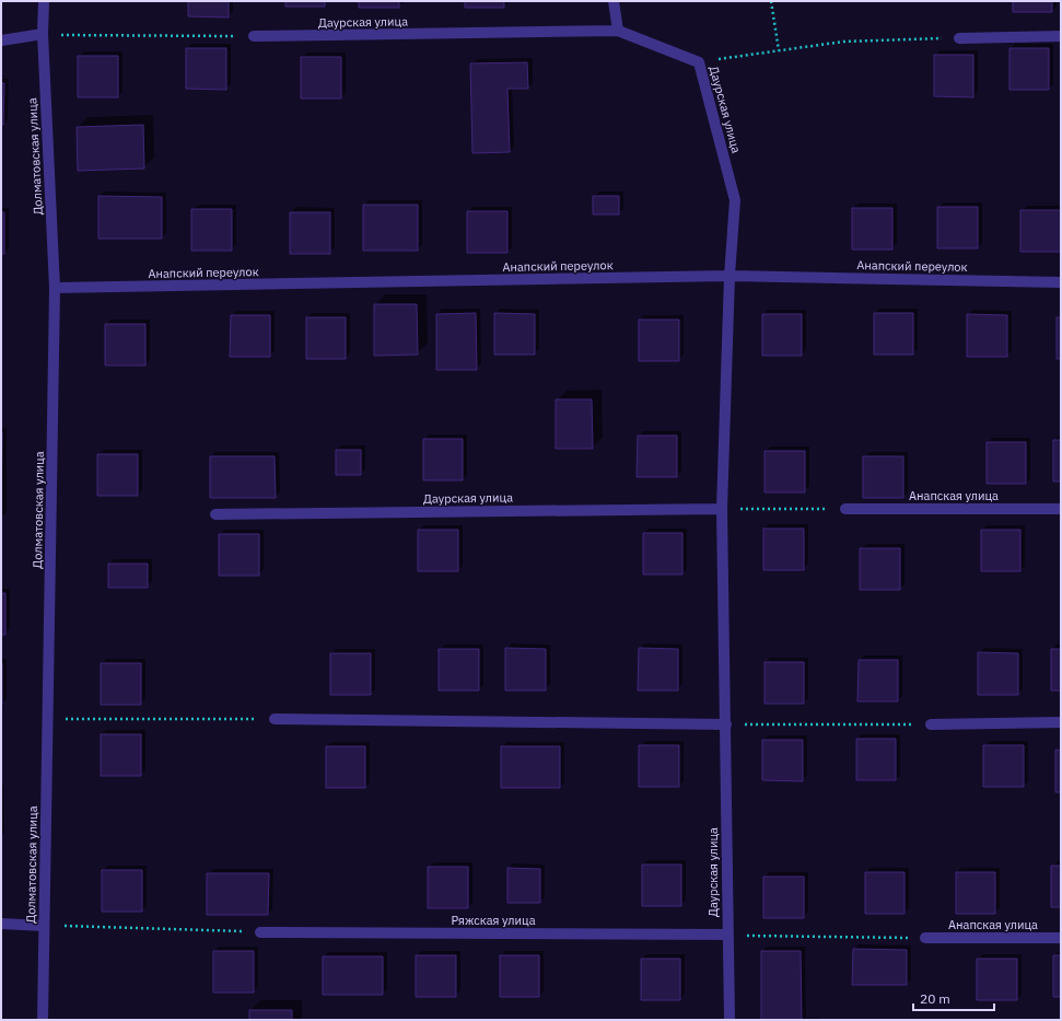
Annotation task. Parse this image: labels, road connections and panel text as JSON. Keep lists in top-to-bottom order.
{
  "streets": {
    "street": [
      "Даурская улица",
      "Долматовская улица",
      "Анапский переулок",
      "Анапская улица",
      "Ряжская улица"
    ]
  },
  "crossings": [
    ["Даурская улица", "Анапский переулок"],
    ["Даурская улица", "Ряжская улица"],
    ["Долматовская улица", "Анапский переулок"]
  ],
  "scale_bar": "20 m"
}
